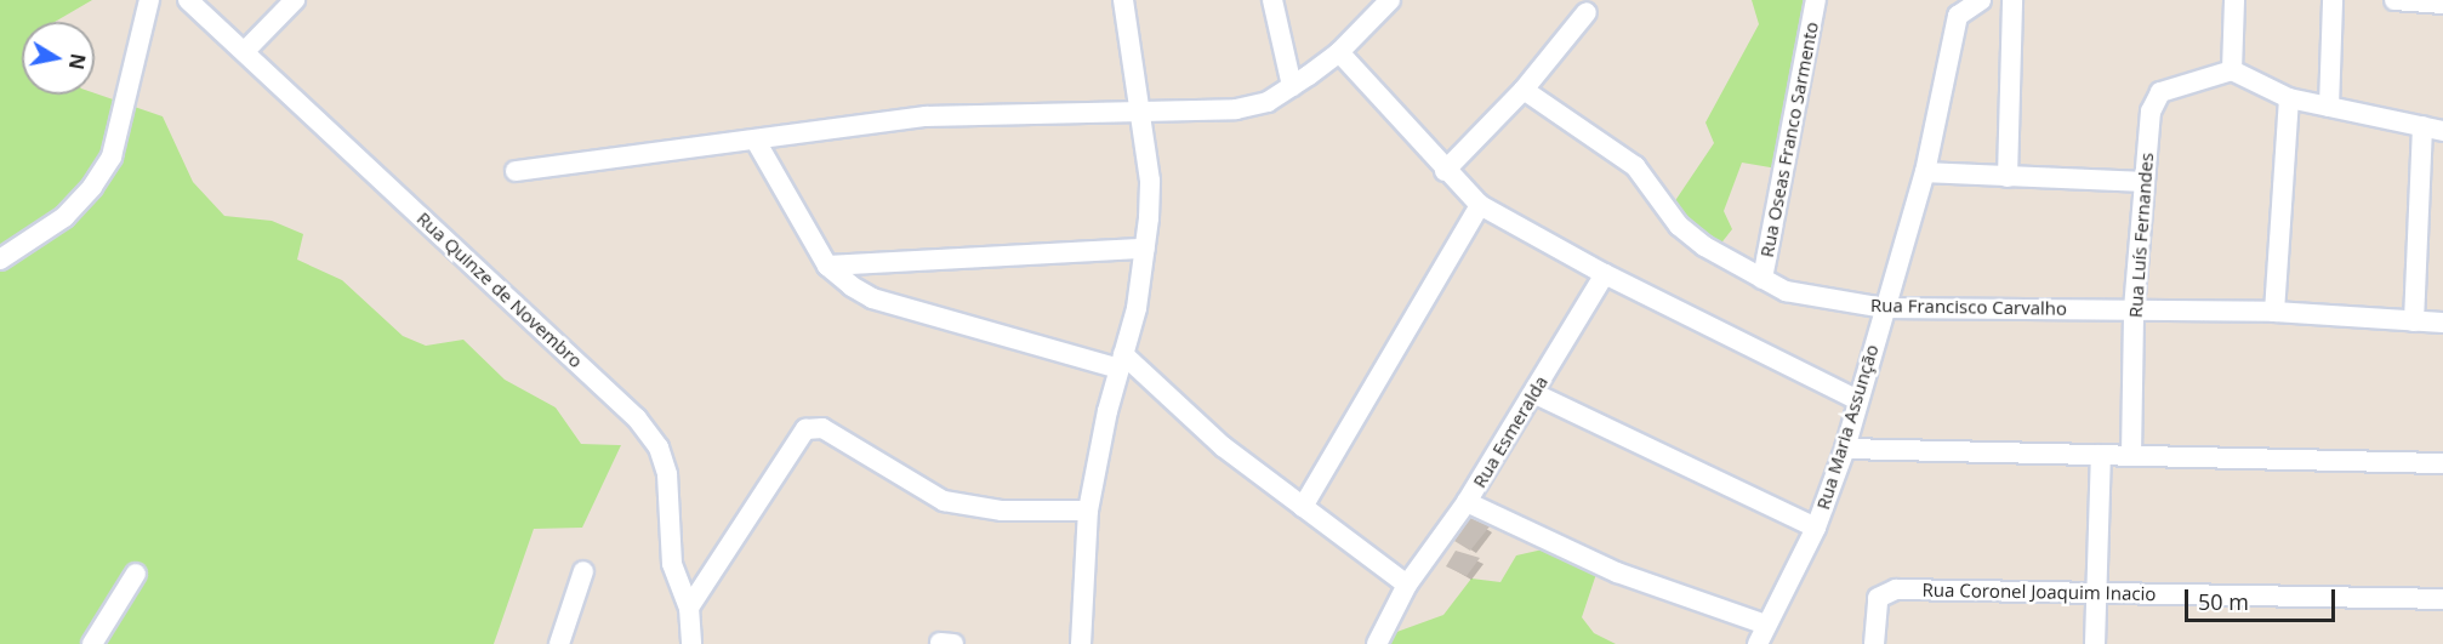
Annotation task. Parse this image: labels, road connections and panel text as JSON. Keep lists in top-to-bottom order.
{
  "streets": {
    "street": [
      "Rua Oseas Franco Sarmento",
      "Rua Luís Fernandes",
      "Rua Quinze de Novembro",
      "Rua Francisco Carvalho",
      "Rua Maria Assunção",
      "Rua Esmeralda",
      "Rua Coronel Joaquim Inacio"
    ]
  },
  "crossings": [
    ["Rua Oseas Franco Sarmento", "Rua Francisco Carvalho"],
    ["Rua Luís Fernandes", "Rua Francisco Carvalho"],
    ["Rua Francisco Carvalho", "Rua Maria Assunção"]
  ],
  "scale_bar": "50 m",
  "north": "right"
}
